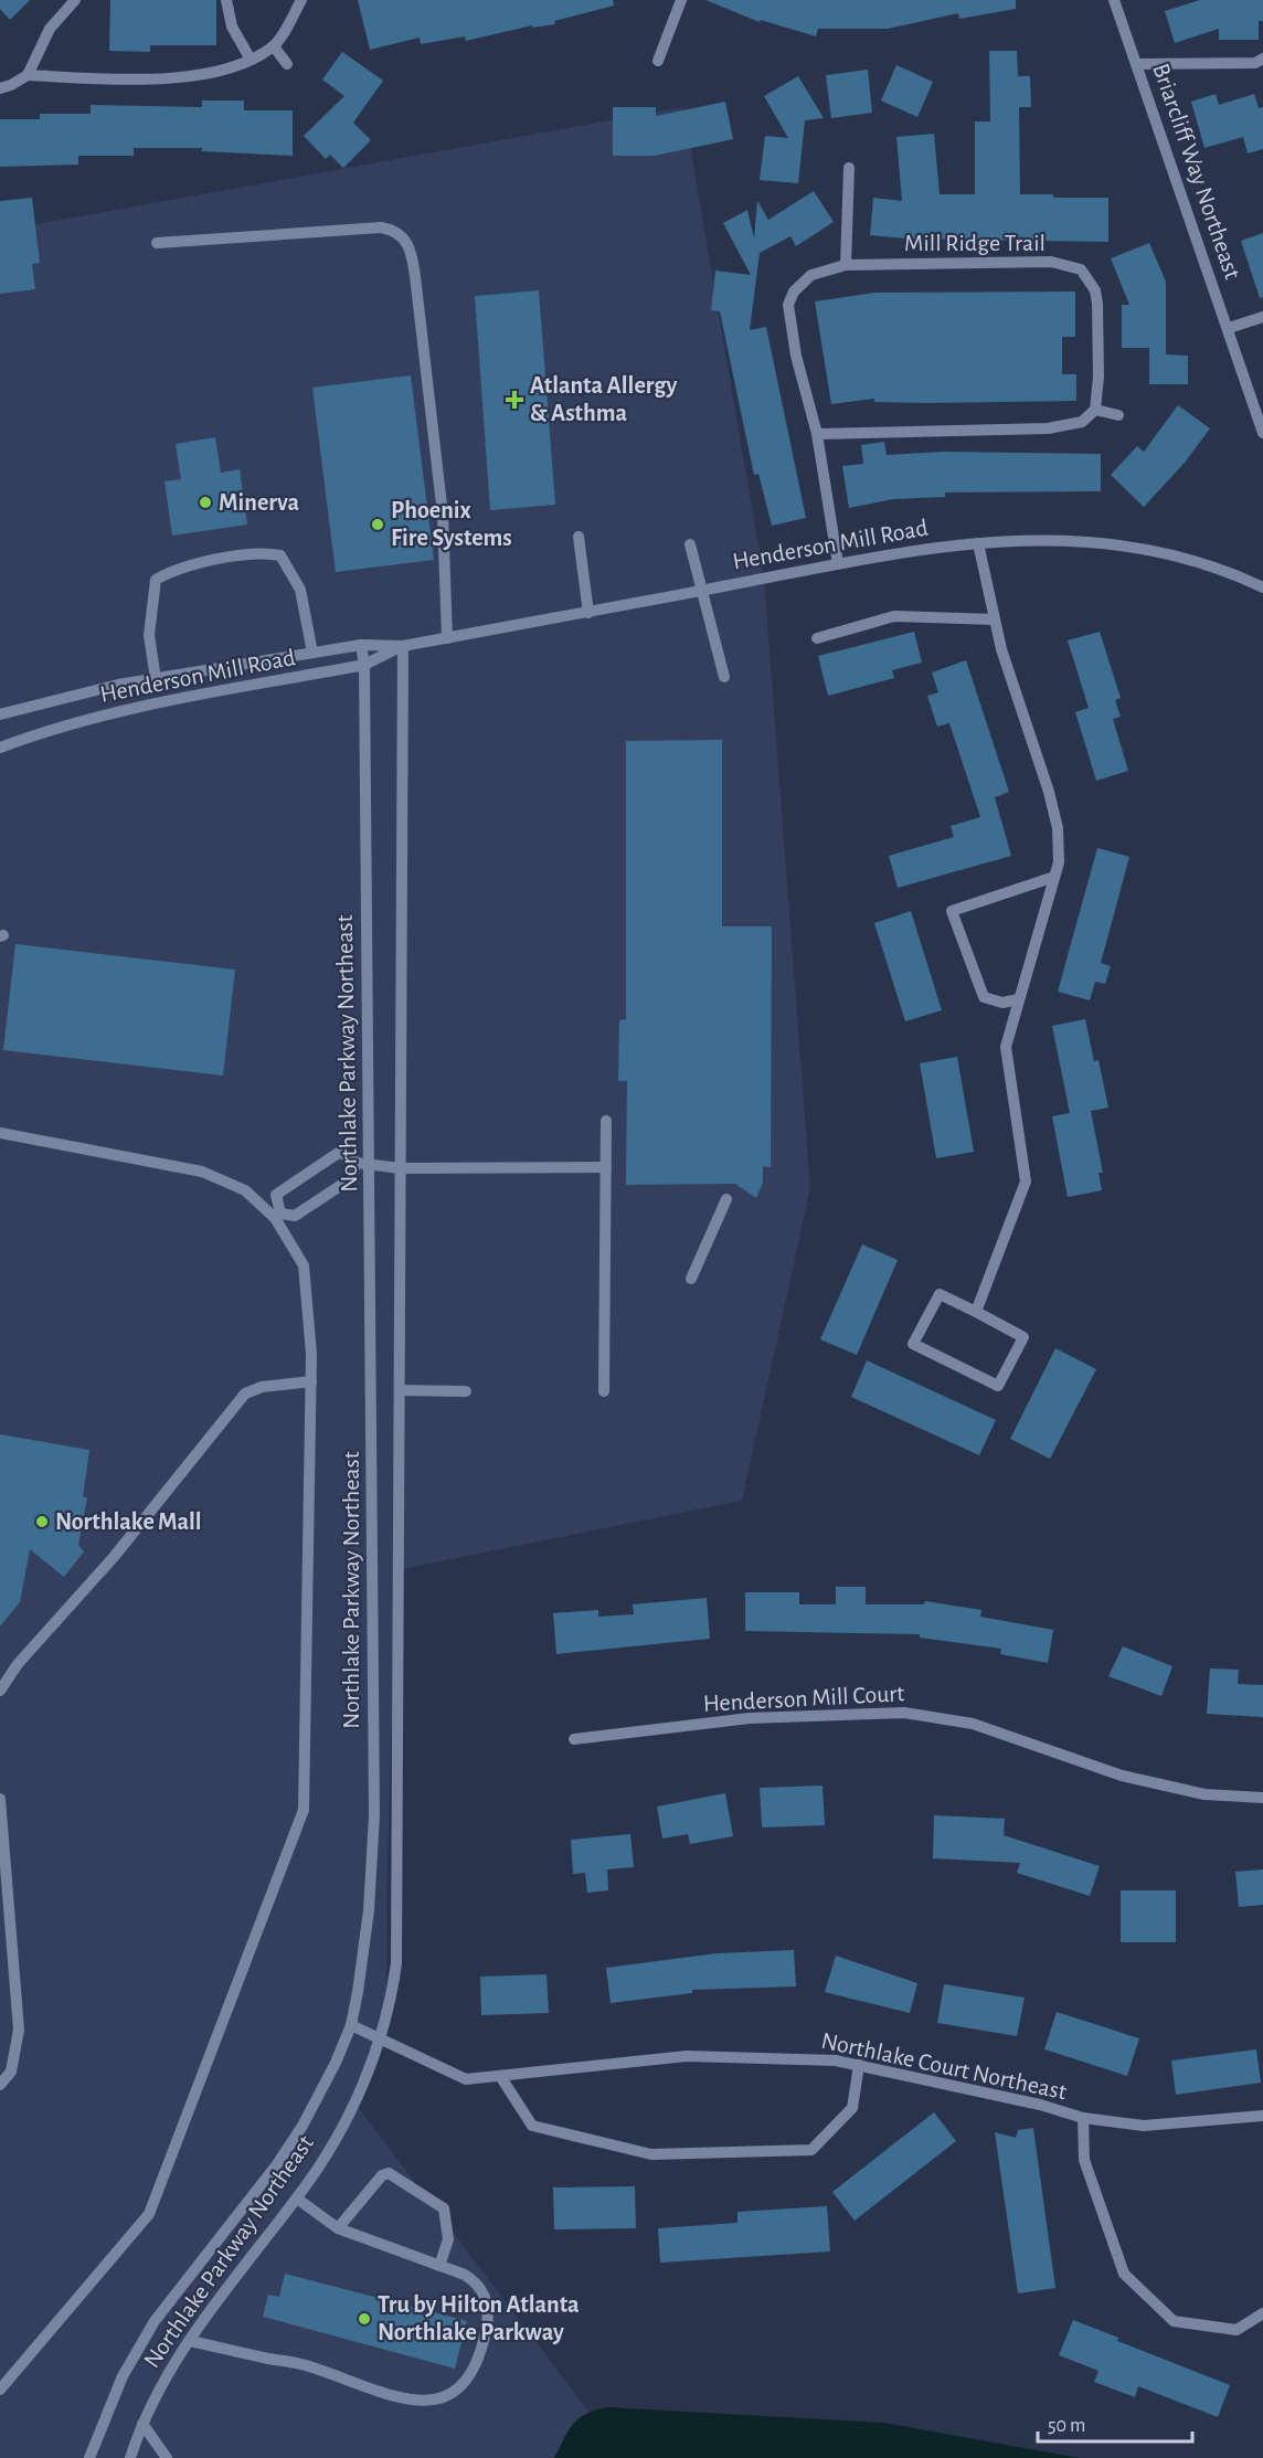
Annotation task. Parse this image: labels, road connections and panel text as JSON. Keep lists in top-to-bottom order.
{
  "streets": {
    "street": [
      "Briarcliff Way Northeast",
      "Mill Ridge Trail",
      "Henderson Mill Road",
      "Northlake Parkway Northeast",
      "Henderson Mill Court",
      "Northlake Court Northeast"
    ]
  },
  "crossings": [
    ["Mill Ridge Trail", "Henderson Mill Road"],
    ["Henderson Mill Road", "Northlake Parkway Northeast"],
    ["Northlake Parkway Northeast", "Northlake Court Northeast"]
  ],
  "places": {
    "health": ["Atlanta Allergy & Asthma"],
    "other": [
      "Minerva",
      "Phoenix Fire Systems",
      "Northlake Mall",
      "Tru by Hilton Atlanta Northlake Parkway"
    ]
  },
  "scale_bar": "50 m"
}
